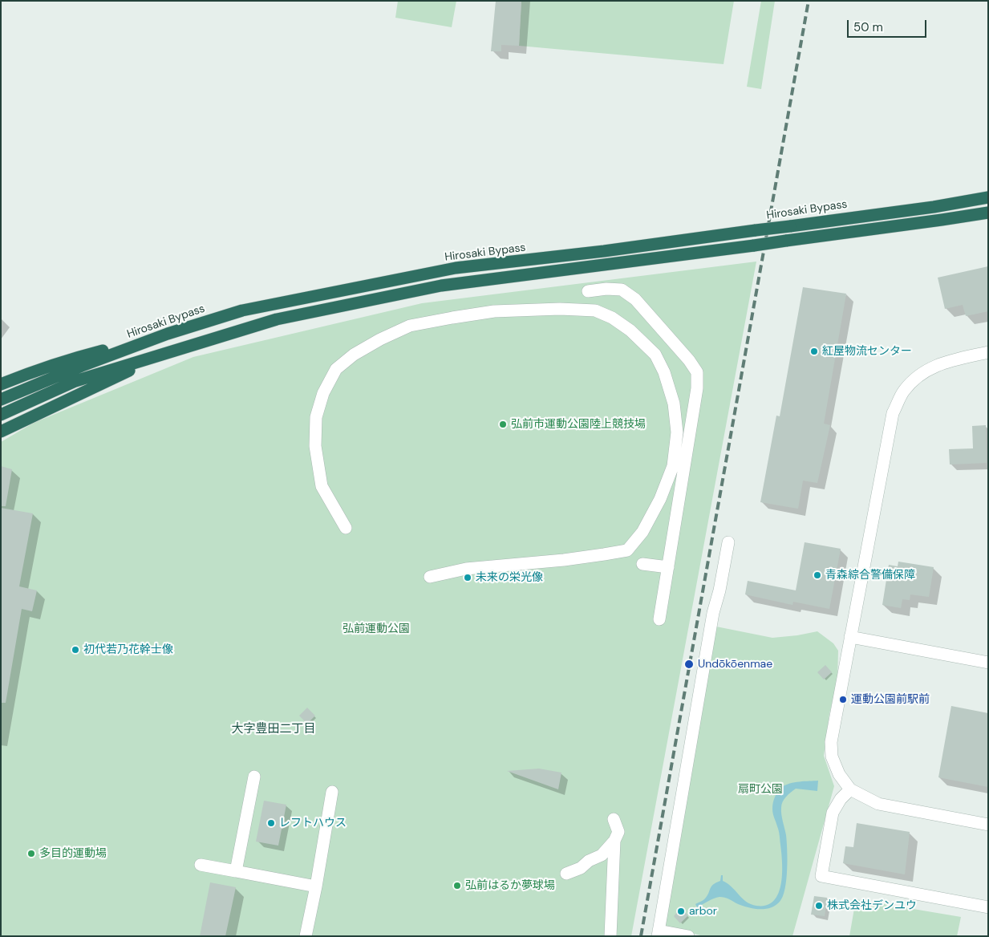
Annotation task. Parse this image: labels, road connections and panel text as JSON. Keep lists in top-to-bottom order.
{
  "streets": {
    "highway": ["Hirosaki Bypass"]
  },
  "districts": ["大字豊田二丁目"],
  "parks": ["弘前運動公園", "扇町公園"],
  "places": [
    "紅屋物流センター",
    "弘前市運動公園陸上競技場",
    "青森綜合警備保障",
    "未来の栄光像",
    "初代若乃花幹士像",
    "Undōkōenmae",
    "運動公園前駅前",
    "レフトハウス",
    "多目的運動場",
    "弘前はるか夢球場",
    "株式会社デンユウ",
    "arbor"
  ],
  "scale_bar": "50 m"
}
